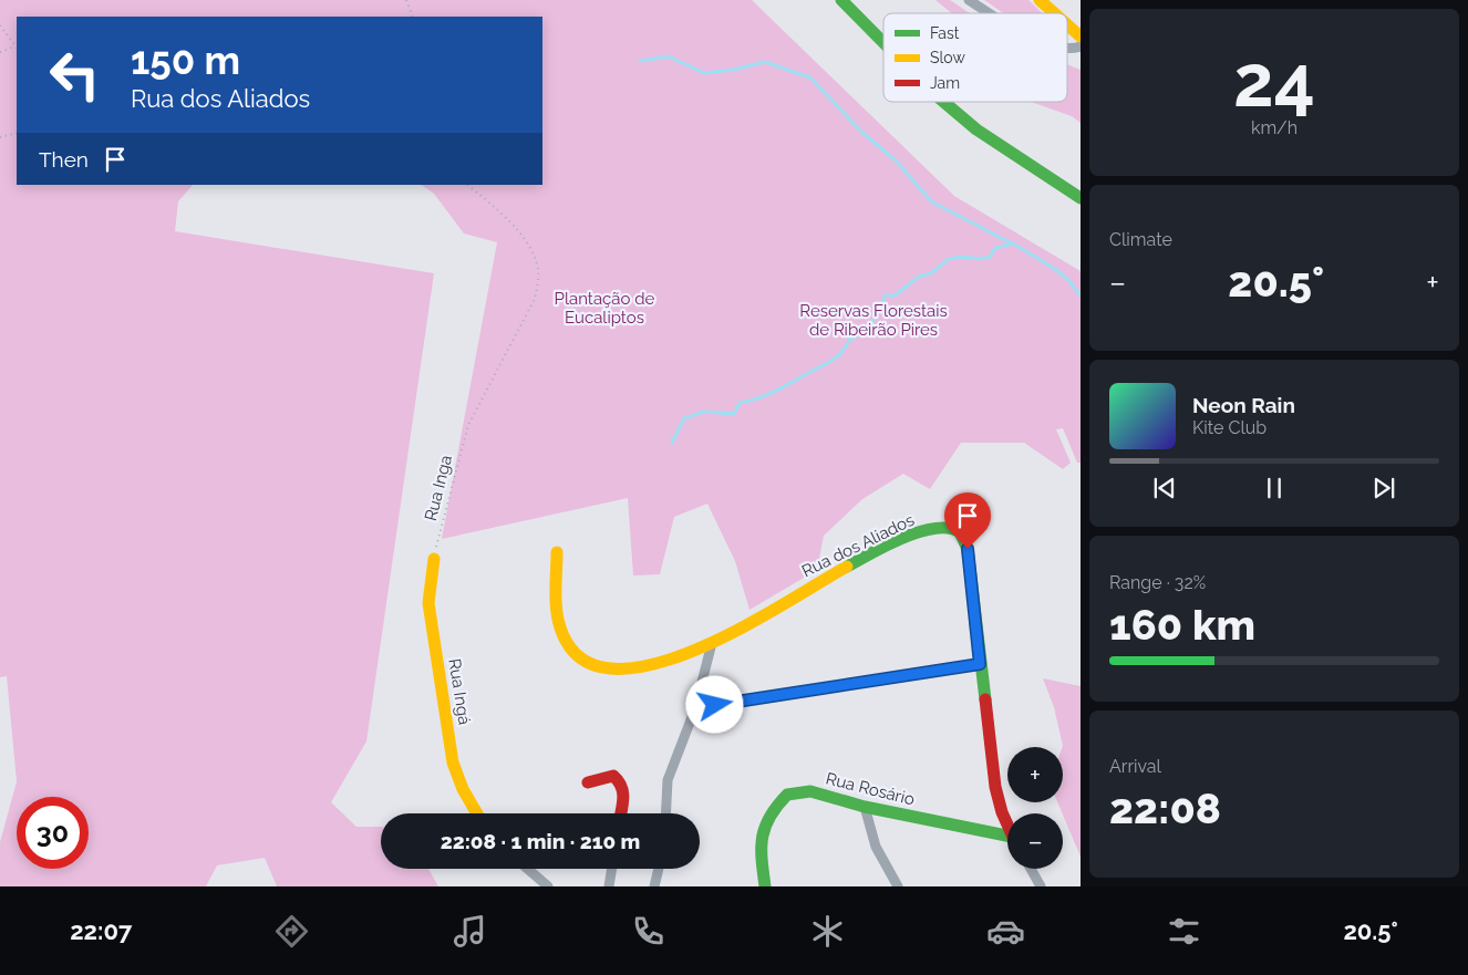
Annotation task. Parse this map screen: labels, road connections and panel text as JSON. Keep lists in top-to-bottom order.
{
  "streets": {
    "street": ["Rua dos Aliados", "Rua Ingá", "Rua Rosário"],
    "path": ["Rua Inga"]
  },
  "crossings": [
    ["Rua Inga", "Rua Ingá"]
  ],
  "parks": ["Plantação de Eucaliptos", "Reservas Florestais de Ribeirão Pires"],
  "legend": ["Fast", "Slow", "Jam"],
  "page": {
    "tile": [
      ["24", "km/h"],
      "Climate",
      ["Range · 32%", "160 km"],
      ["Arrival", "22:08"]
    ],
    "turn": ["150 m", "Rua dos Aliados"],
    "then": "Then",
    "heat": ["−", "20.5°", "+"],
    "song": ["Neon Rain", "Kite Club"],
    "map_buttons": ["+", "−"],
    "limit": "30",
    "trip": "22:08 · 1 min · 210 m",
    "tabs": ["22:07", "20.5°"]
  }
}
